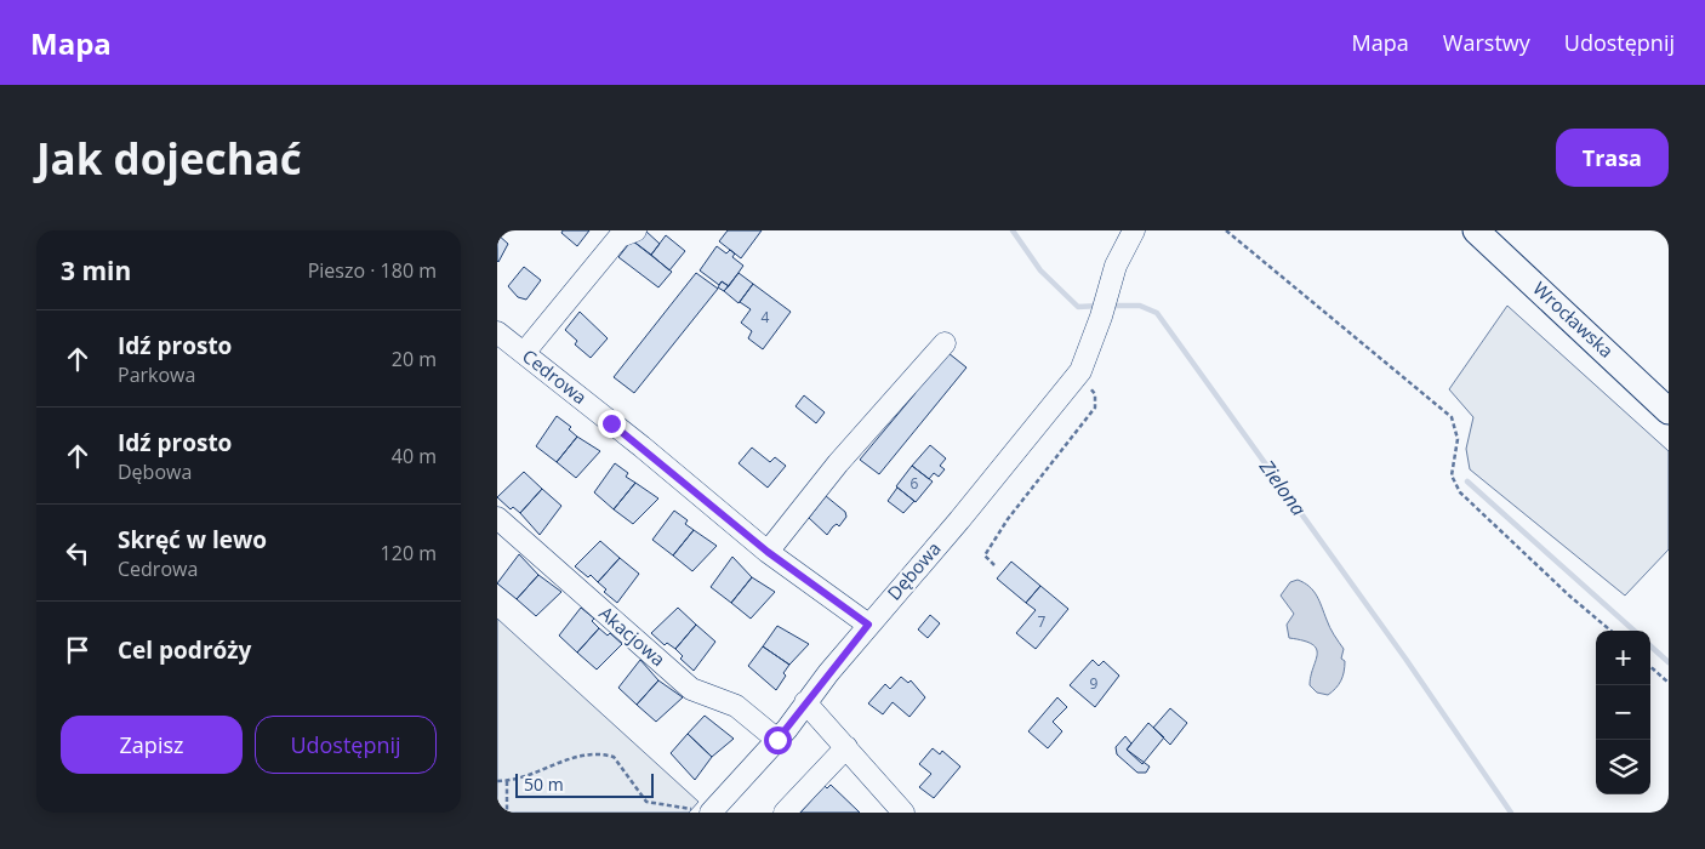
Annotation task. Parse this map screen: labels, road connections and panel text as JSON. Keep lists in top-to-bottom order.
{
  "streets": {
    "main road": ["Wrocławska"],
    "street": ["Cedrowa", "Dębowa", "Akacjowa"]
  },
  "crossings": [
    ["Cedrowa", "Dębowa"],
    ["Dębowa", "Akacjowa"]
  ],
  "water": ["Zielona"],
  "house_numbers": [
    "4",
    "6",
    "7",
    "9"
  ],
  "scale_bar": "50 m",
  "page": {
    "header": "Mapa",
    "nav": ["Mapa", "Warstwy", "Udostępnij"],
    "buttons": [
      "Trasa",
      ["Zapisz", "Udostępnij"]
    ],
    "title": "Jak dojechać",
    "heading": ["3 min", "Pieszo · 180 m"],
    "list": [
      ["Idź prosto", "Parkowa", "20 m"],
      ["Idź prosto", "Dębowa", "40 m"],
      ["Skręć w lewo", "Cedrowa", "120 m"],
      "Cel podróży"
    ],
    "map_buttons": ["+", "−"],
    "scale": "50 m"
  }
}
